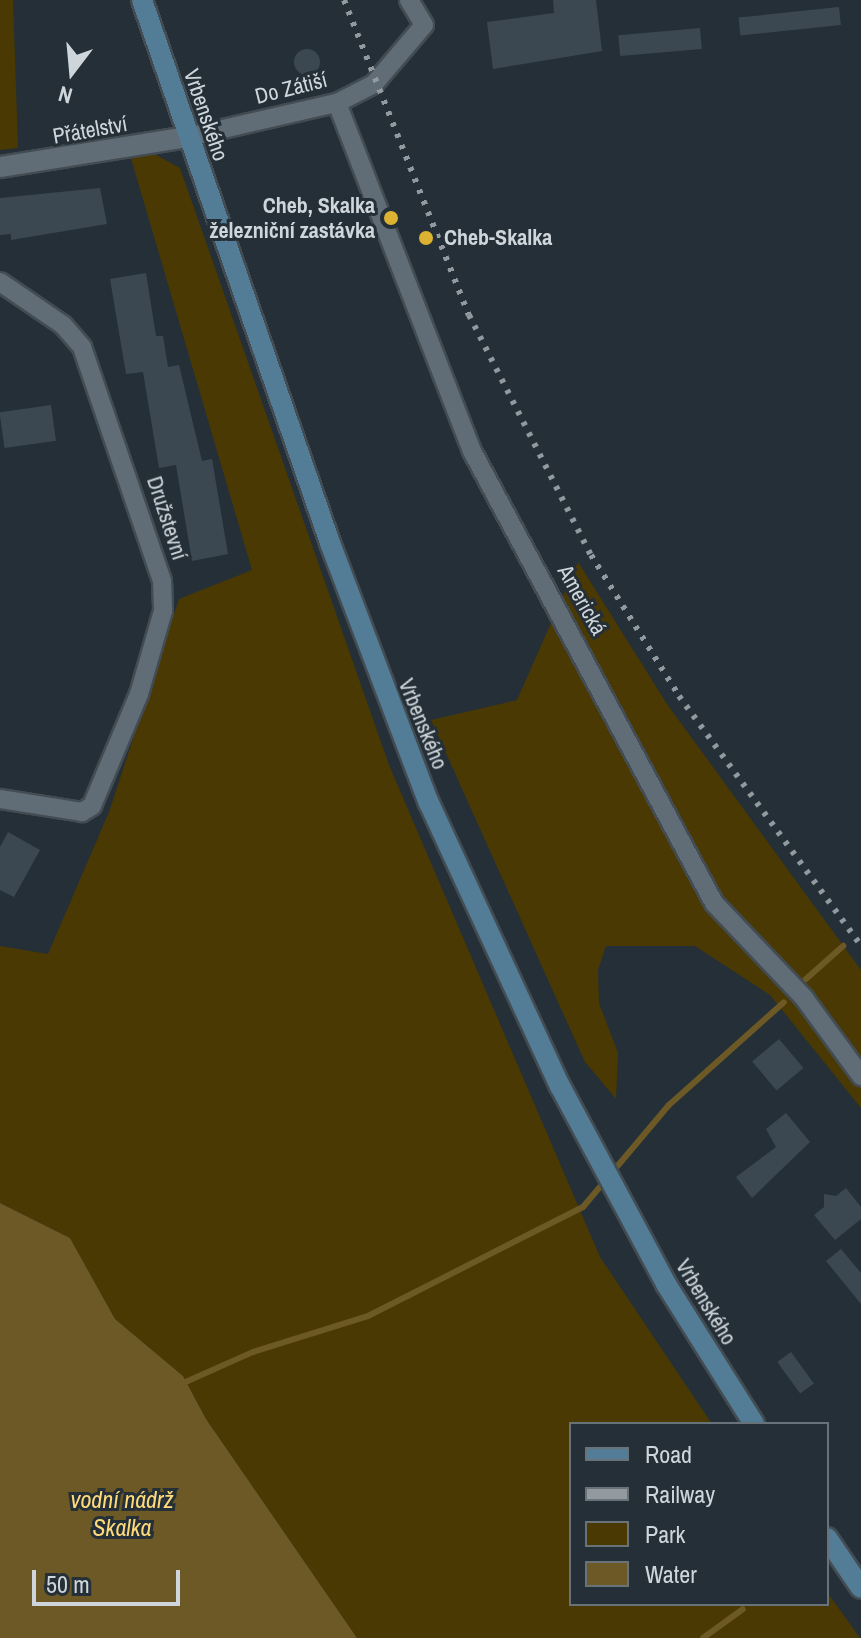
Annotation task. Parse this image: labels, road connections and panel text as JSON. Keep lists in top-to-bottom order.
{
  "streets": {
    "main road": ["Vrbenského"],
    "street": [
      "Do Zátiší",
      "Přátelství",
      "Družstevní",
      "Americká"
    ]
  },
  "crossings": [
    ["Do Zátiší", "Vrbenského"],
    ["Do Zátiší", "Přátelství"],
    ["Do Zátiší", "Americká"],
    ["Vrbenského", "Přátelství"]
  ],
  "water": ["vodní nádrž Skalka"],
  "places": ["Cheb, Skalka železniční zastávka", "Cheb-Skalka"],
  "legend": [
    "Road",
    "Railway",
    "Park",
    "Water"
  ],
  "scale_bar": "50 m",
  "north": "bottom"
}
